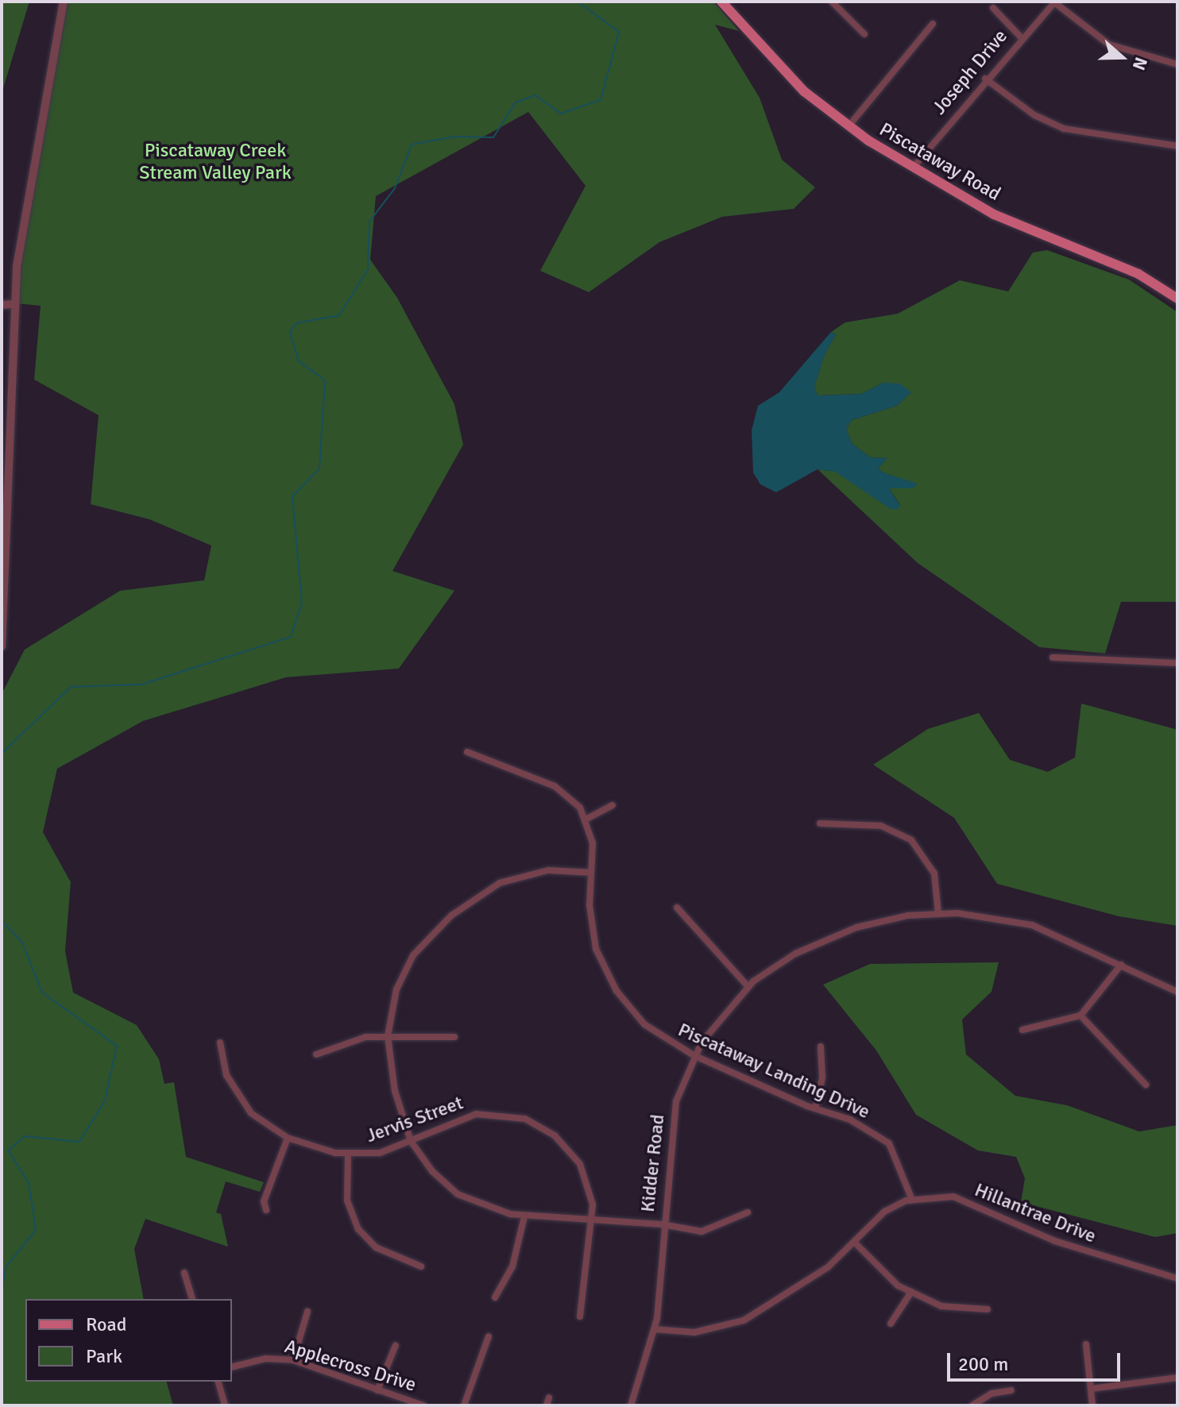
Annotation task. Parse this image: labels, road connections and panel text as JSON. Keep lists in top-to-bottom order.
{
  "streets": {
    "main road": ["Piscataway Road"],
    "street": [
      "Joseph Drive",
      "Piscataway Landing Drive",
      "Jervis Street",
      "Kidder Road",
      "Hillantrae Drive",
      "Applecross Drive"
    ]
  },
  "crossings": [
    ["Joseph Drive", "Piscataway Road"],
    ["Piscataway Landing Drive", "Kidder Road"],
    ["Piscataway Landing Drive", "Hillantrae Drive"],
    ["Kidder Road", "Hillantrae Drive"]
  ],
  "parks": ["Piscataway Creek Stream Valley Park"],
  "legend": ["Road", "Park"],
  "scale_bar": "200 m",
  "north": "right"
}
